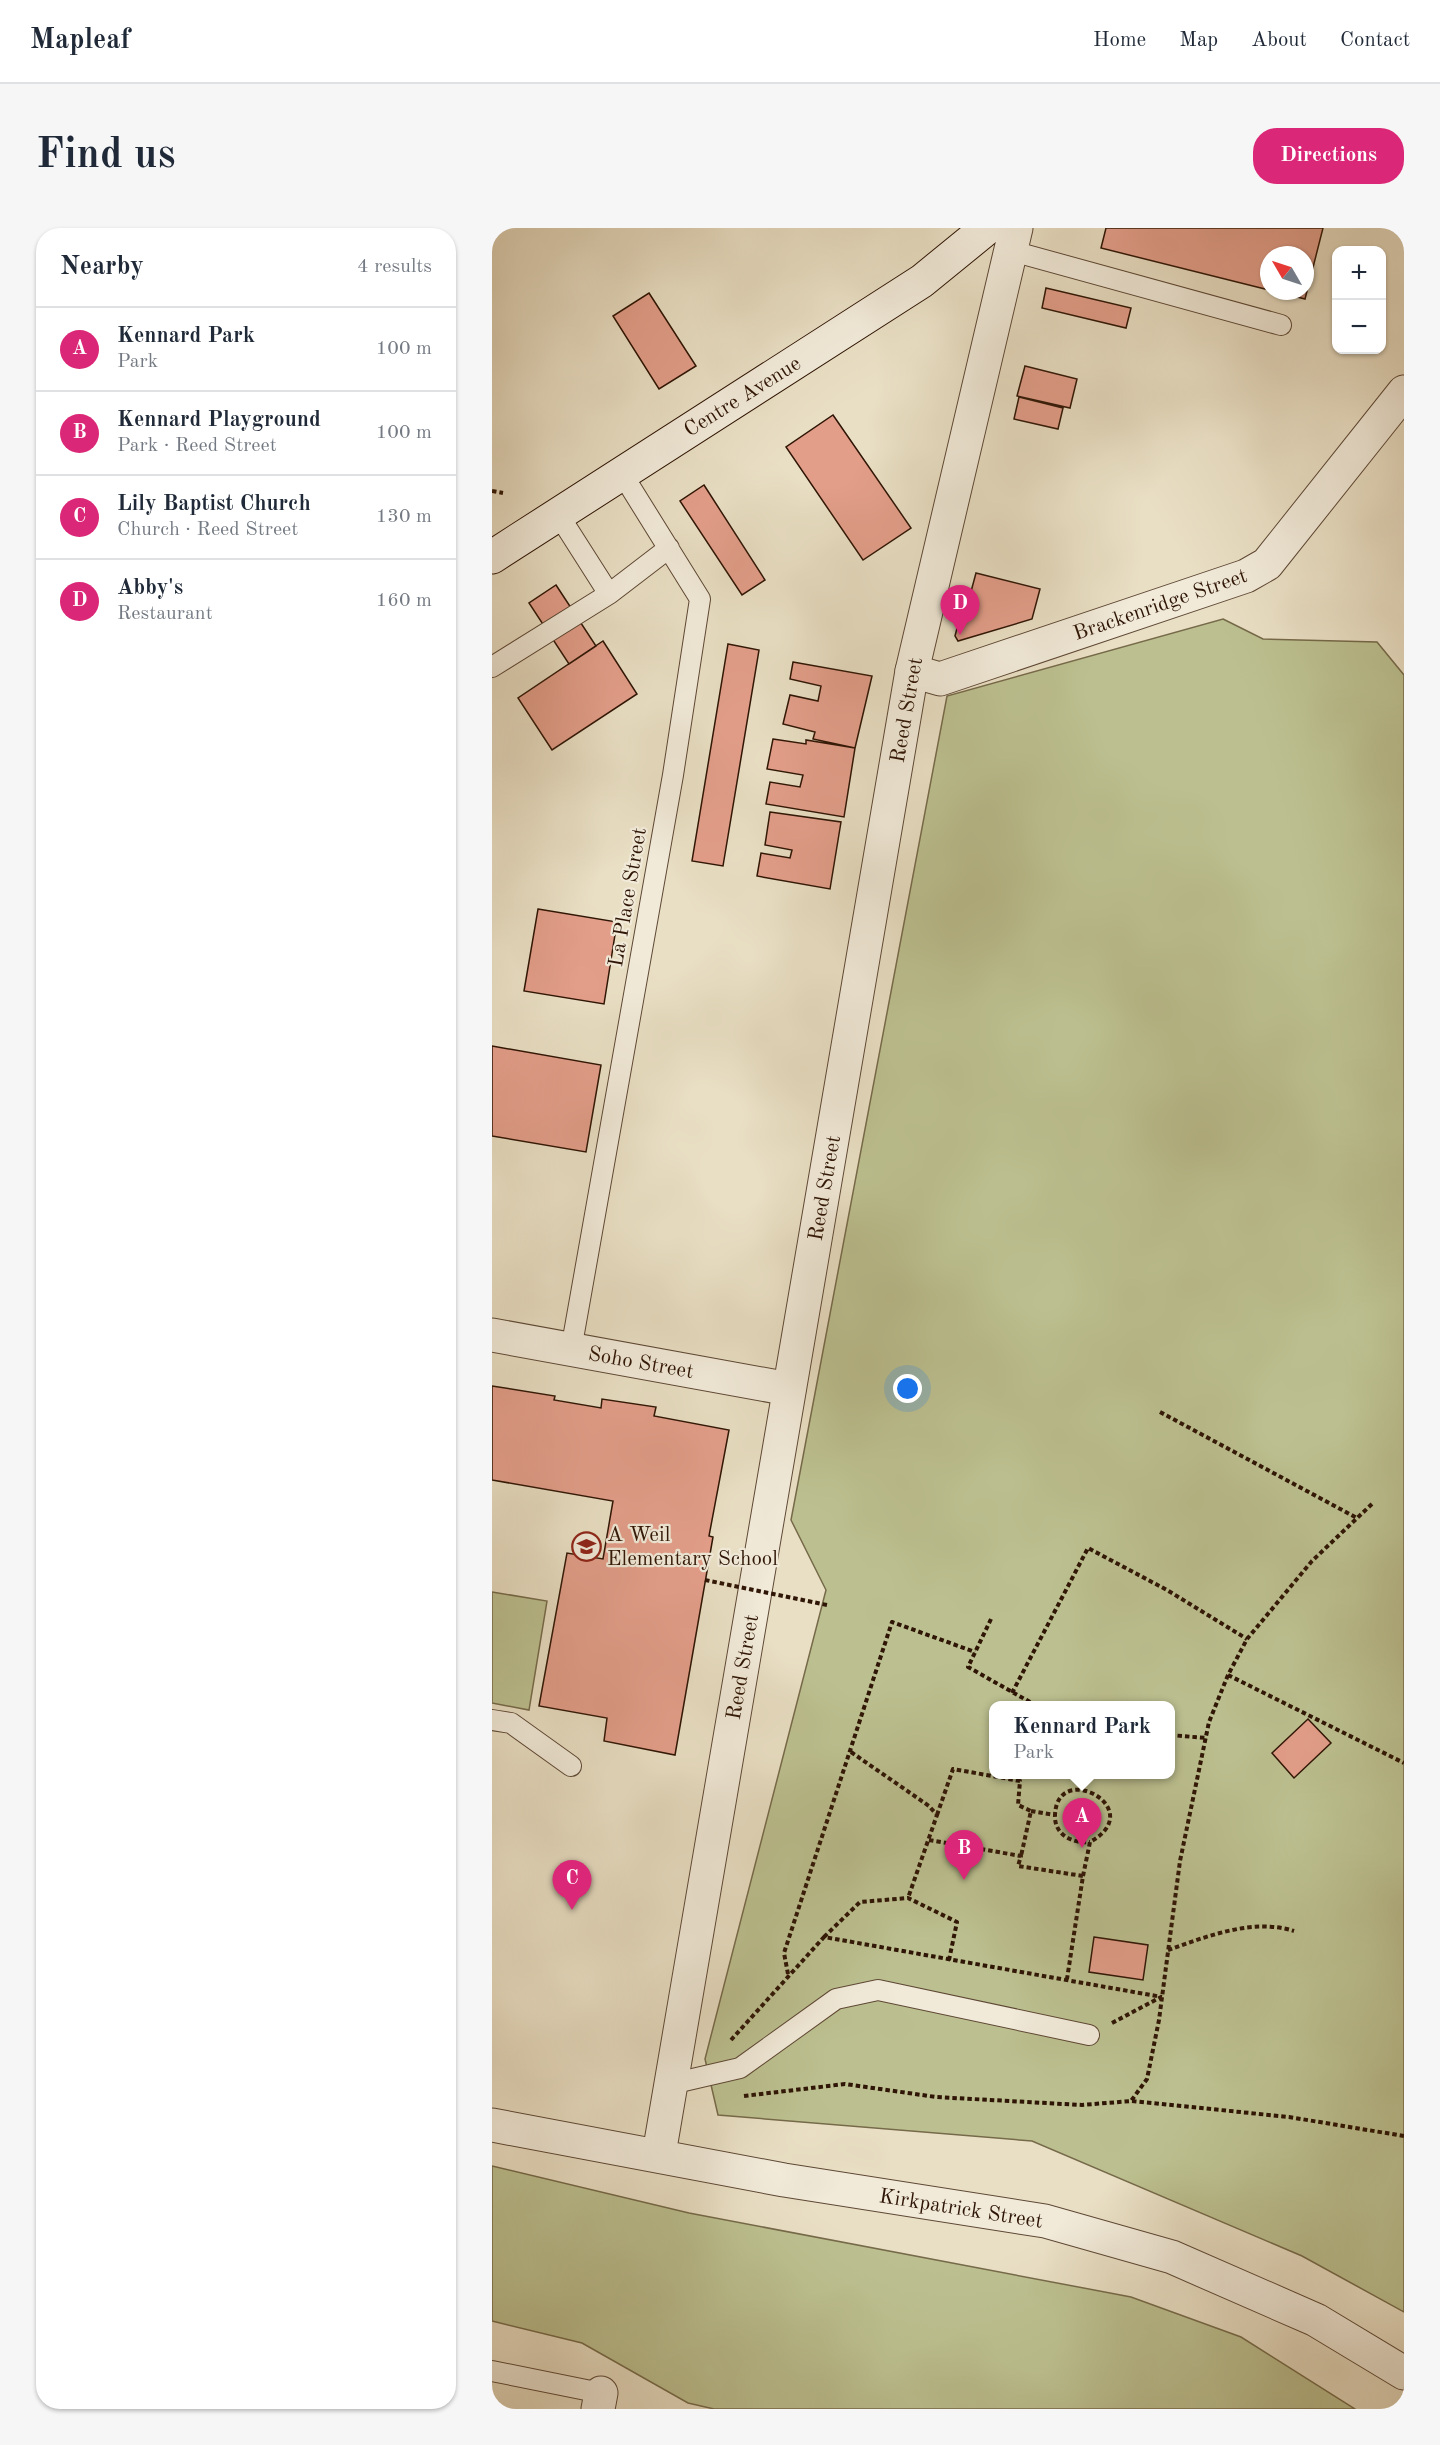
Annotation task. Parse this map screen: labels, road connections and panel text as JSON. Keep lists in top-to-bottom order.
{
  "streets": {
    "street": [
      "Centre Avenue",
      "Brackenridge Street",
      "Reed Street",
      "Soho Street",
      "Kirkpatrick Street"
    ],
    "lane": ["La Place Street"]
  },
  "crossings": [
    ["Centre Avenue", "La Place Street"],
    ["Brackenridge Street", "Reed Street"],
    ["Reed Street", "Soho Street"],
    ["Reed Street", "Kirkpatrick Street"],
    ["La Place Street", "Soho Street"]
  ],
  "places": {
    "school or university": ["A Weil Elementary School"]
  },
  "north": "top left",
  "page": {
    "header": "Mapleaf",
    "nav": [
      "Home",
      "Map",
      "About",
      "Contact"
    ],
    "buttons": "Directions",
    "title": "Find us",
    "heading": ["Nearby", "4 results"],
    "map_buttons": ["+", "−"],
    "list": [
      {
        "mark": "A",
        "name": "Kennard Park",
        "note": "Park",
        "value": "100 m"
      },
      {
        "mark": "B",
        "name": "Kennard Playground",
        "note": "Park · Reed Street",
        "value": "100 m"
      },
      {
        "mark": "C",
        "name": "Lily Baptist Church",
        "note": "Church · Reed Street",
        "value": "130 m"
      },
      {
        "mark": "D",
        "name": "Abby's",
        "note": "Restaurant",
        "value": "160 m"
      }
    ],
    "pins": [
      "D",
      "A",
      "B",
      "C"
    ],
    "popup": ["Kennard Park", "Park"]
  }
}
